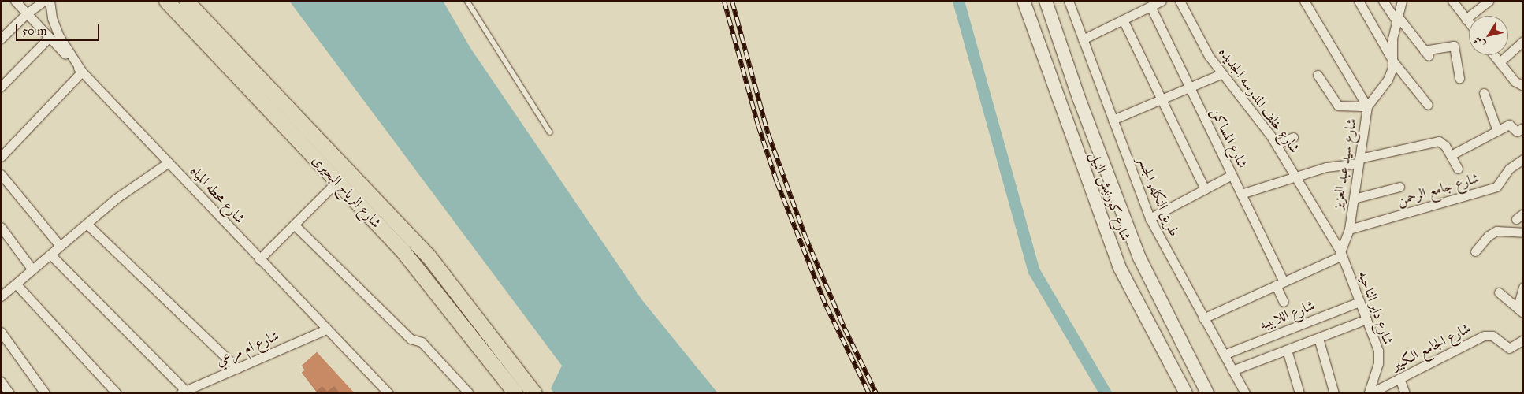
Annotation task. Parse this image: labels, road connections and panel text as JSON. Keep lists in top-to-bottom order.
{
  "streets": {
    "main road": ["شارع الرياح البحيرى", "شارع كورنيش النيل"],
    "street": [
      "شارع خلف المدرسه الجديده",
      "شارع المساكن",
      "شارع سيد عبد العزيز",
      "شارع جامع الرحمن",
      "شارع محطه المياه",
      "طريق النكله, الجسر",
      "شارع داير الناحيه",
      "شارع اللابيبه",
      "شارع الجامع الكبير",
      "شارع ام مرعي"
    ]
  },
  "crossings": [
    ["شارع خلف المدرسه الجديده", "شارع سيد عبد العزيز"],
    ["شارع خلف المدرسه الجديده", "شارع داير الناحيه"],
    ["شارع سيد عبد العزيز", "شارع جامع الرحمن"],
    ["شارع سيد عبد العزيز", "شارع داير الناحيه"],
    ["شارع محطه المياه", "شارع ام مرعي"],
    ["طريق النكله, الجسر", "شارع اللابيبه"],
    ["شارع داير الناحيه", "شارع اللابيبه"],
    ["شارع داير الناحيه", "شارع الجامع الكبير"]
  ],
  "scale_bar": "50 m",
  "north": "bottom left"
}
